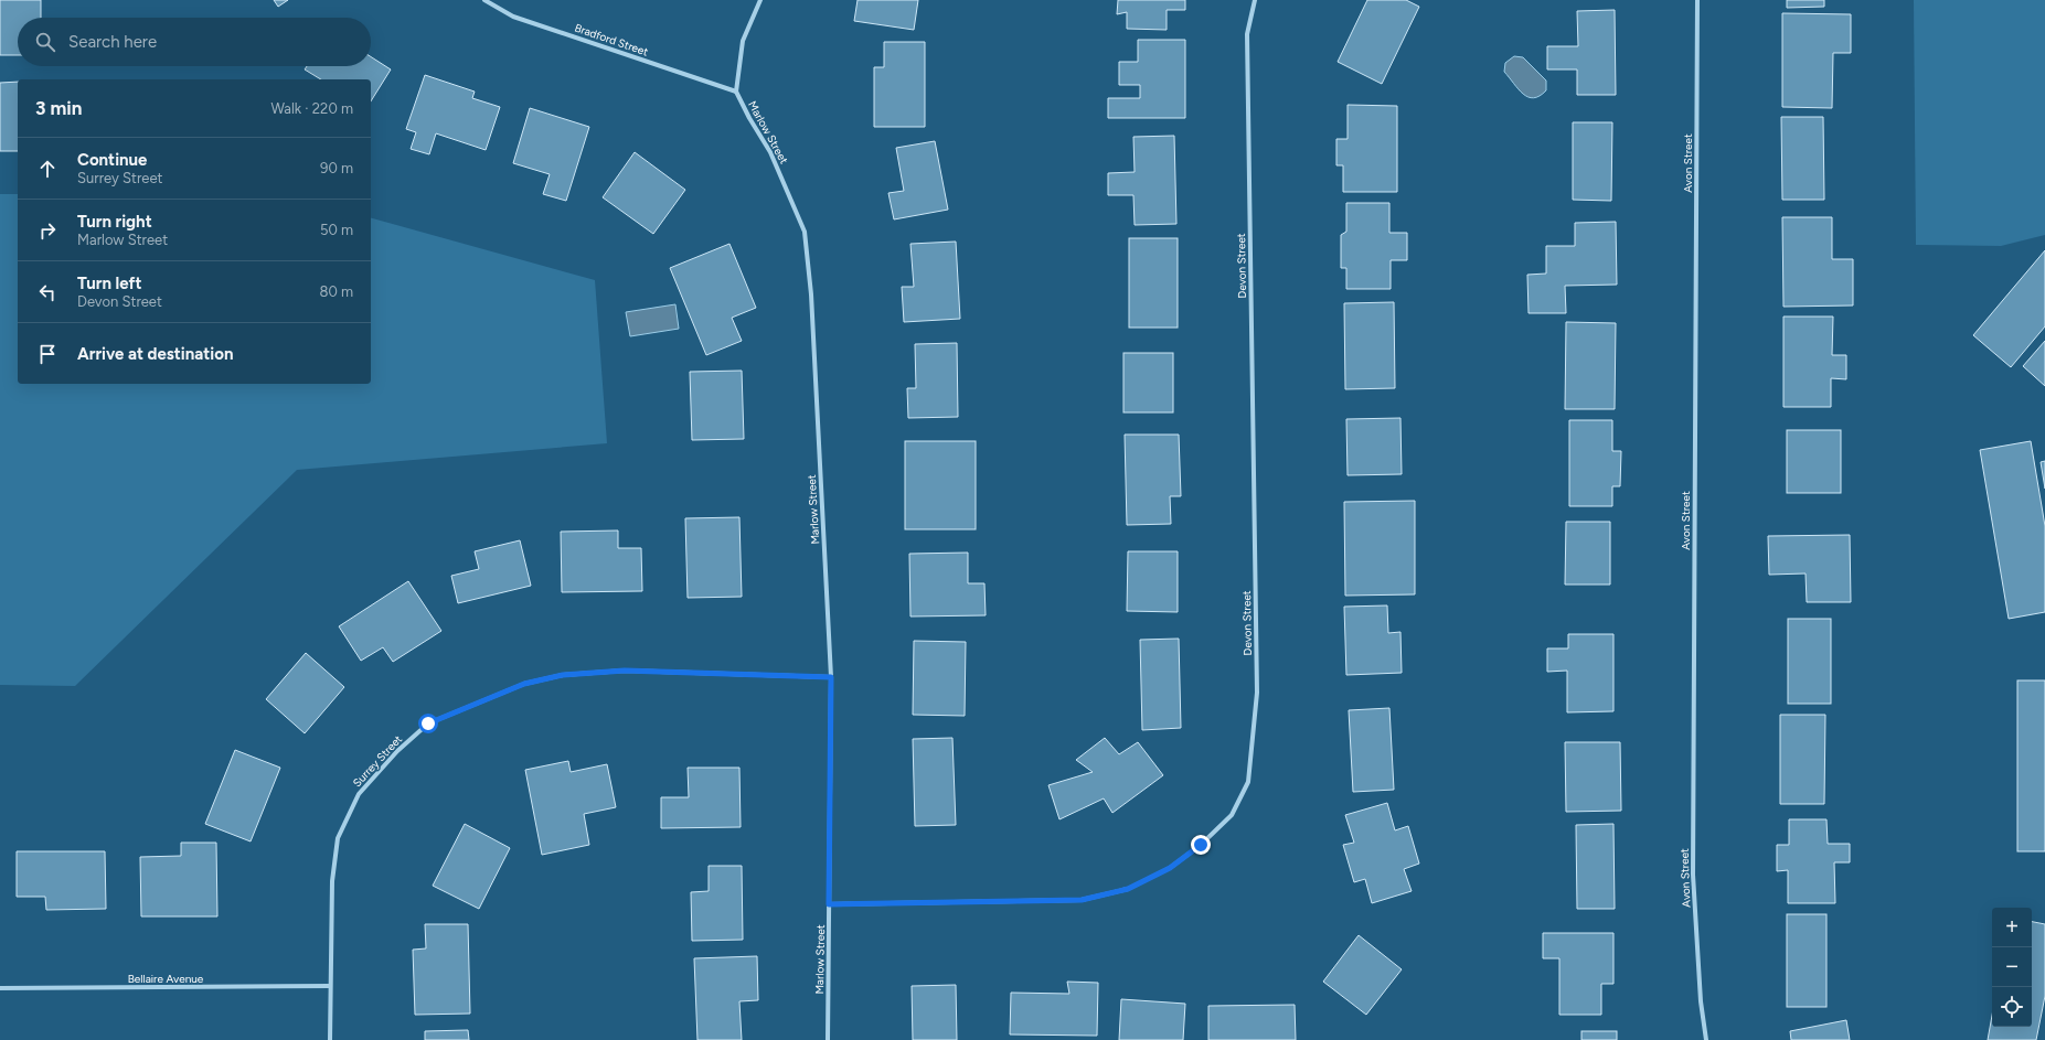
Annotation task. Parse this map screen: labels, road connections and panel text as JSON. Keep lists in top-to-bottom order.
{
  "streets": {
    "street": [
      "Bradford Street",
      "Marlow Street",
      "Avon Street",
      "Devon Street",
      "Surrey Street",
      "Bellaire Avenue"
    ]
  },
  "crossings": [
    ["Bradford Street", "Marlow Street"],
    ["Marlow Street", "Devon Street"],
    ["Marlow Street", "Surrey Street"],
    ["Surrey Street", "Bellaire Avenue"]
  ],
  "page": {
    "search": "Search here",
    "heading": ["3 min", "Walk · 220 m"],
    "list": [
      ["Continue", "Surrey Street", "90 m"],
      ["Turn right", "Marlow Street", "50 m"],
      ["Turn left", "Devon Street", "80 m"],
      "Arrive at destination"
    ],
    "map_buttons": ["+", "−"]
  }
}
